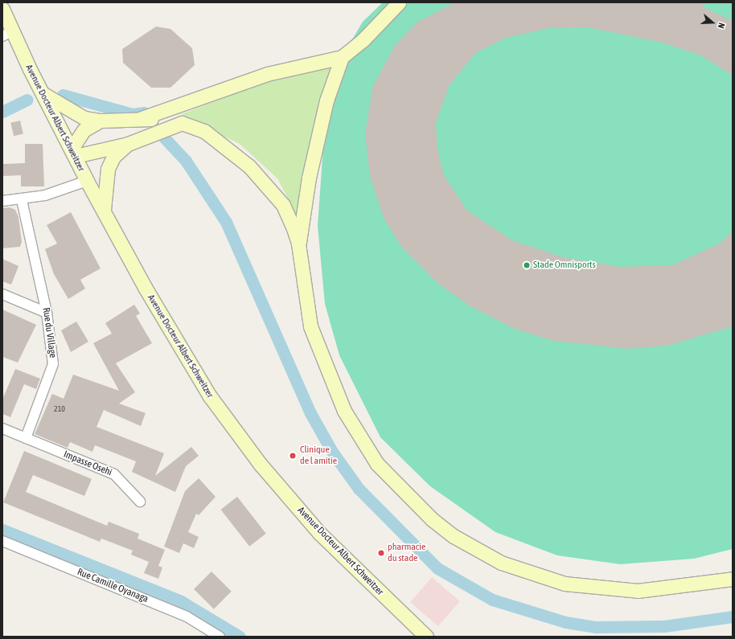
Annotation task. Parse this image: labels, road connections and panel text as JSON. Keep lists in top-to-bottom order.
{
  "streets": {
    "main road": ["Avenue Docteur Albert Schweitzer"],
    "street": ["Rue du Village", "Impasse Osehi", "Rue Camille Oyanaga"]
  },
  "crossings": [
    ["Rue du Village", "Impasse Osehi"]
  ],
  "places": ["Stade Omnisports", "Clinique de l amitie", "pharmacie du stade"],
  "house_numbers": ["210"],
  "north": "right"
}
